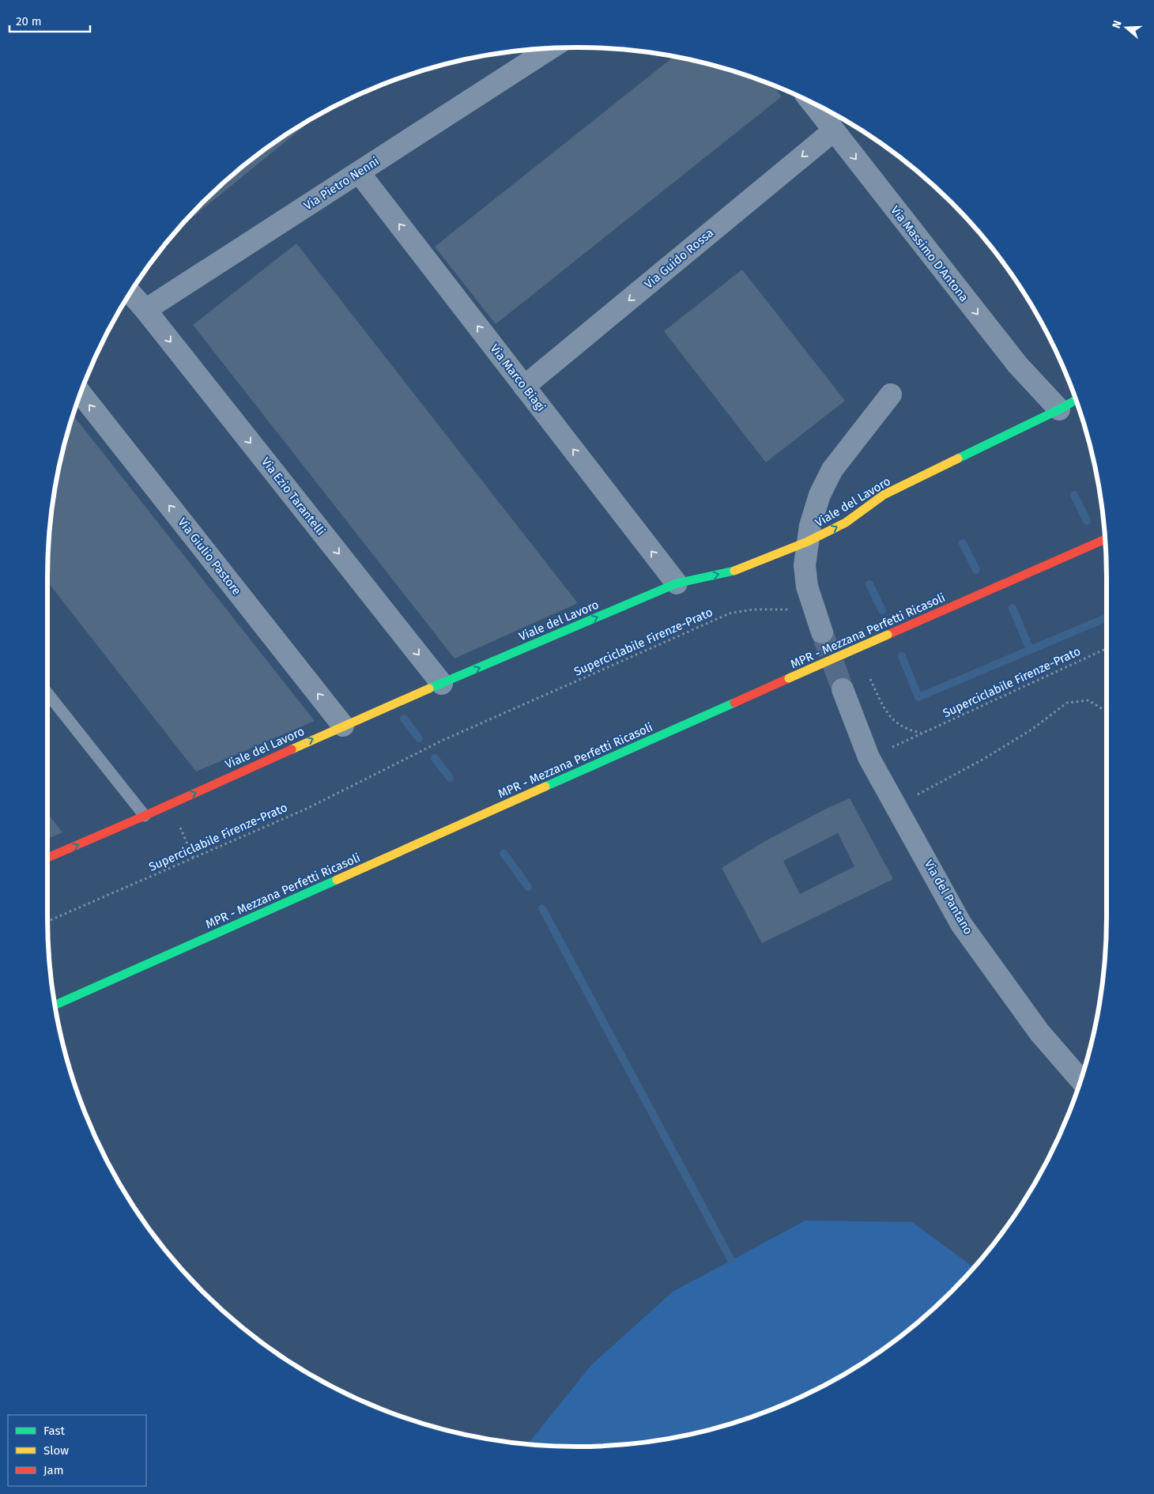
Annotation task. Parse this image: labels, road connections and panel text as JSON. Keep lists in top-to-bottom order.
{
  "streets": {
    "street": [
      "Via Pietro Nenni",
      "Via Massimo D'Antona",
      "Via Guido Rossa",
      "Via Marco Biagi",
      "Via Ezio Tarantelli",
      "Viale del Lavoro",
      "Via Giulio Pastore",
      "MPR - Mezzana Perfetti Ricasoli",
      "Via del Pantano"
    ],
    "path": ["Superciclabile Firenze-Prato"]
  },
  "crossings": [
    ["Via Pietro Nenni", "Via Marco Biagi"],
    ["Via Pietro Nenni", "Via Ezio Tarantelli"],
    ["Via Massimo D'Antona", "Via Guido Rossa"],
    ["Via Massimo D'Antona", "Viale del Lavoro"],
    ["Via Guido Rossa", "Via Marco Biagi"],
    ["Via Marco Biagi", "Viale del Lavoro"],
    ["Via Ezio Tarantelli", "Viale del Lavoro"],
    ["Viale del Lavoro", "Via Giulio Pastore"],
    ["Superciclabile Firenze-Prato", "Via del Pantano"]
  ],
  "one_way": [
    "Via Massimo D'Antona",
    "Via Guido Rossa",
    "Via Marco Biagi",
    "Via Ezio Tarantelli",
    "Viale del Lavoro",
    "Via Giulio Pastore"
  ],
  "legend": ["Fast", "Slow", "Jam"],
  "scale_bar": "20 m",
  "north": "left"
}
